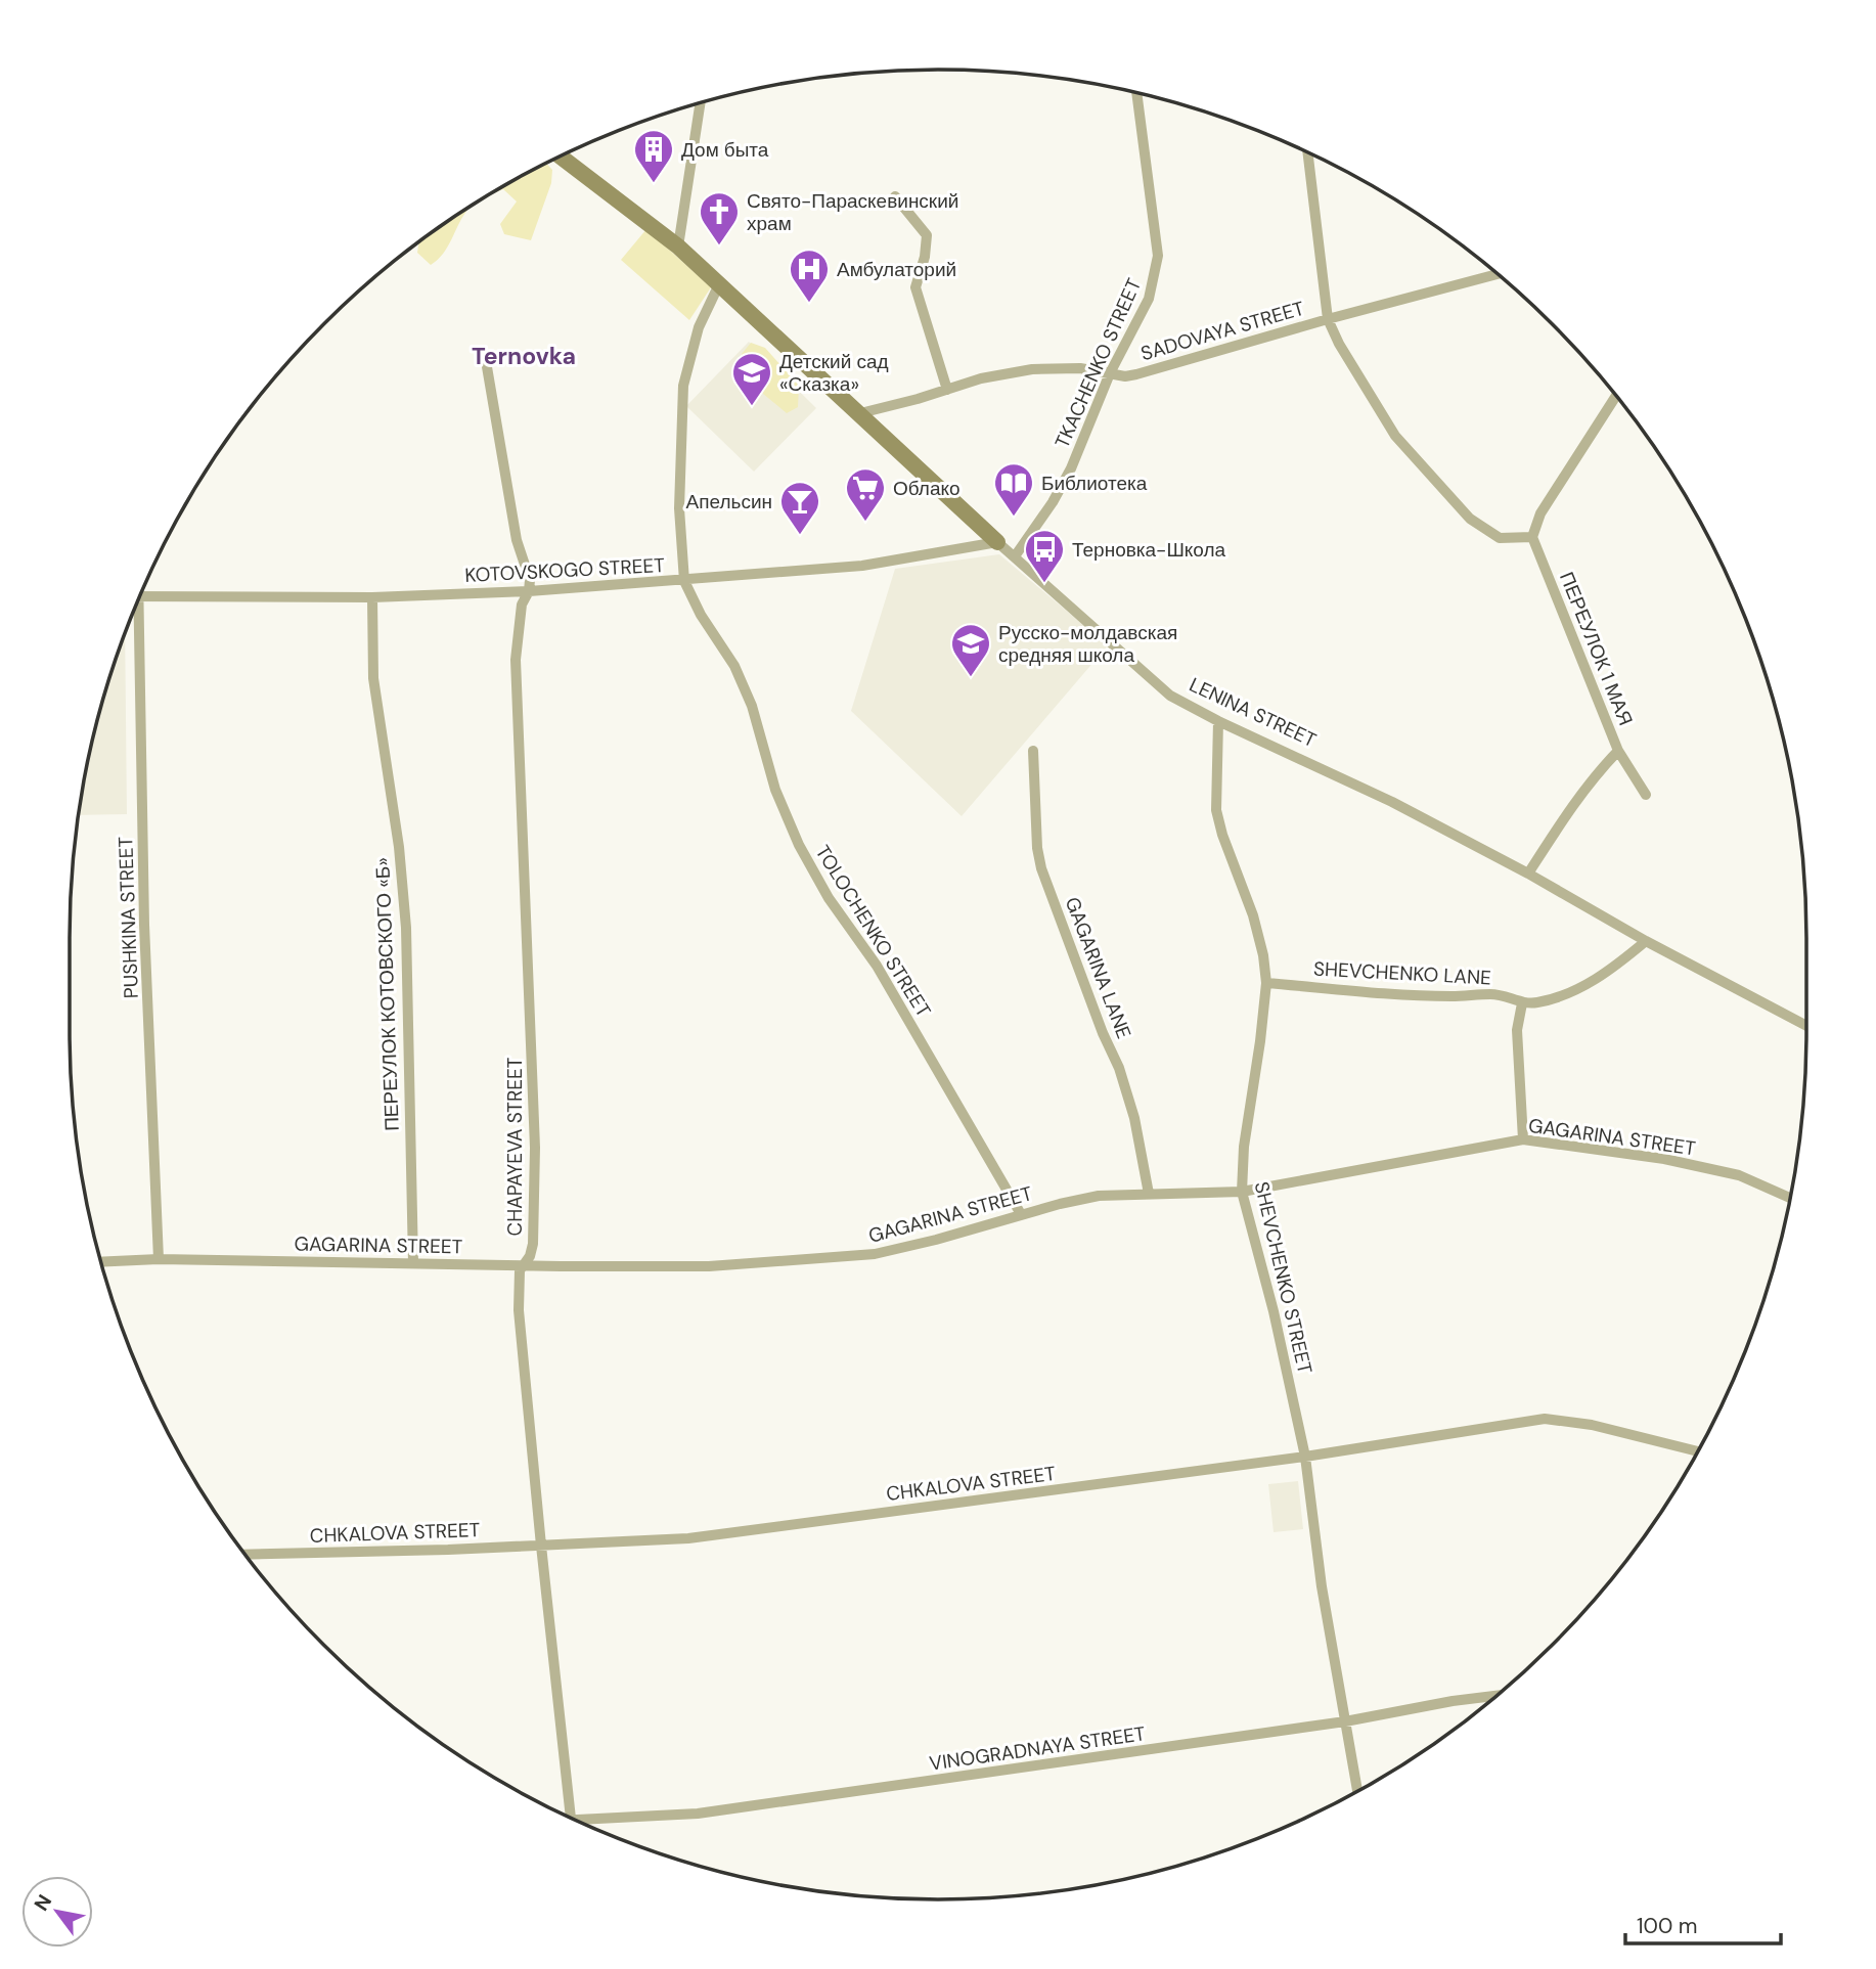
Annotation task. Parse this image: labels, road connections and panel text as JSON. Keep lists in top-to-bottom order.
{
  "streets": {
    "street": [
      "SADOVAYA STREET",
      "TKACHENKO STREET",
      "KOTOVSKOGO STREET",
      "ПЕРЕУЛОК 1 МАЯ",
      "LENINA STREET",
      "PUSHKINA STREET",
      "TOLOCHENKO STREET",
      "GAGARINA LANE",
      "SHEVCHENKO LANE",
      "ПЕРЕУЛОК КОТОВСКОГО «Б»",
      "GAGARINA STREET",
      "CHAPAYEVA STREET",
      "SHEVCHENKO STREET",
      "CHKALOVA STREET",
      "VINOGRADNAYA STREET"
    ]
  },
  "crossings": [
    ["SADOVAYA STREET", "TKACHENKO STREET"],
    ["SADOVAYA STREET", "LENINA STREET"],
    ["TKACHENKO STREET", "LENINA STREET"],
    ["KOTOVSKOGO STREET", "LENINA STREET"],
    ["KOTOVSKOGO STREET", "TOLOCHENKO STREET"],
    ["KOTOVSKOGO STREET", "ПЕРЕУЛОК КОТОВСКОГО «Б»"],
    ["KOTOVSKOGO STREET", "CHAPAYEVA STREET"],
    ["ПЕРЕУЛОК 1 МАЯ", "LENINA STREET"],
    ["LENINA STREET", "TOLOCHENKO STREET"],
    ["LENINA STREET", "SHEVCHENKO LANE"],
    ["LENINA STREET", "SHEVCHENKO STREET"],
    ["PUSHKINA STREET", "GAGARINA STREET"],
    ["TOLOCHENKO STREET", "GAGARINA STREET"],
    ["GAGARINA LANE", "GAGARINA STREET"],
    ["SHEVCHENKO LANE", "SHEVCHENKO STREET"],
    ["ПЕРЕУЛОК КОТОВСКОГО «Б»", "GAGARINA STREET"],
    ["GAGARINA STREET", "CHAPAYEVA STREET"],
    ["GAGARINA STREET", "SHEVCHENKO STREET"],
    ["CHAPAYEVA STREET", "CHKALOVA STREET"],
    ["SHEVCHENKO STREET", "CHKALOVA STREET"],
    ["SHEVCHENKO STREET", "VINOGRADNAYA STREET"]
  ],
  "districts": ["Ternovka"],
  "places": {
    "building": ["Дом быта"],
    "church": ["Свято-Параскевинский храм"],
    "hospital": ["Амбулаторий"],
    "school or university": ["Детский сад «Сказка»", "Русско-молдавская средняя школа"],
    "library": ["Библиотека"],
    "supermarket": ["Облако"],
    "bar": ["Апельсин"],
    "bus stop": ["Терновка-Школа"]
  },
  "scale_bar": "100 m",
  "north": "top left"
}
